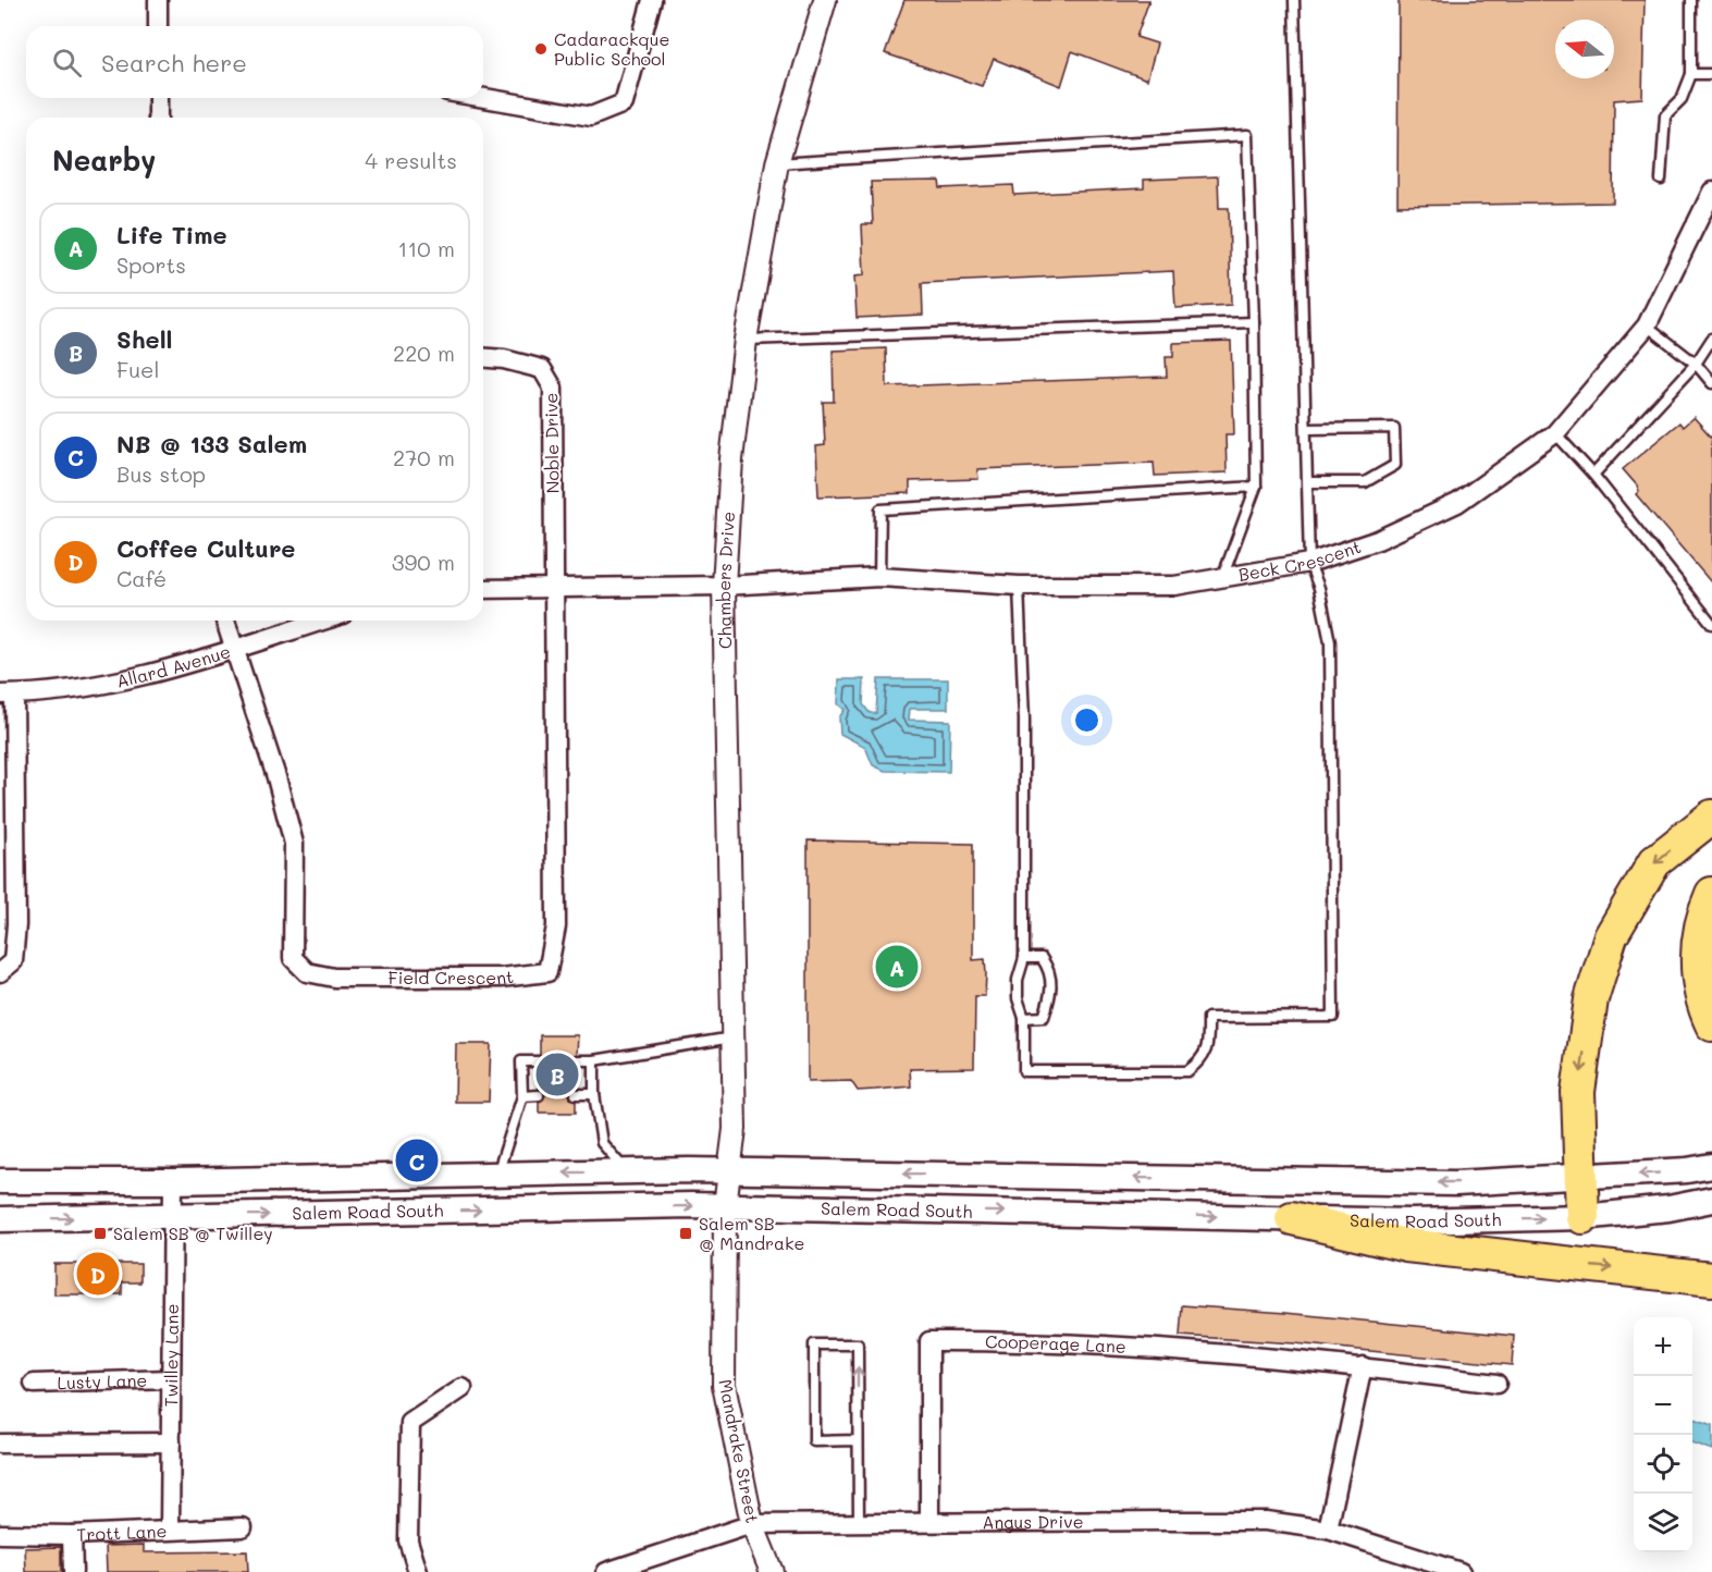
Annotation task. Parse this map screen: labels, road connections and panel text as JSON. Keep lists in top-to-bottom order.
{
  "streets": {
    "main road": ["Salem Road South"],
    "street": [
      "Noble Drive",
      "Beck Crescent",
      "Chambers Drive",
      "Allard Avenue",
      "Field Crescent",
      "Cooperage Lane",
      "Twilley Lane",
      "Lusty Lane",
      "Mandrake Street",
      "Angus Drive",
      "Trott Lane"
    ]
  },
  "crossings": [
    ["Noble Drive", "Field Crescent"],
    ["Beck Crescent", "Chambers Drive"],
    ["Chambers Drive", "Salem Road South"],
    ["Chambers Drive", "Mandrake Street"],
    ["Allard Avenue", "Field Crescent"],
    ["Salem Road South", "Twilley Lane"],
    ["Salem Road South", "Mandrake Street"],
    ["Cooperage Lane", "Angus Drive"],
    ["Twilley Lane", "Lusty Lane"],
    ["Twilley Lane", "Trott Lane"],
    ["Mandrake Street", "Angus Drive"]
  ],
  "places": {
    "other": ["Cadarackque Public School"],
    "transit": ["Salem SB @ Twilley", "Salem SB @ Mandrake"]
  },
  "north": "left",
  "page": {
    "search": "Search here",
    "heading": ["Nearby", "4 results"],
    "list": [
      {
        "mark": "A",
        "name": "Life Time",
        "note": "Sports",
        "value": "110 m"
      },
      {
        "mark": "B",
        "name": "Shell",
        "note": "Fuel",
        "value": "220 m"
      },
      {
        "mark": "C",
        "name": "NB @ 133 Salem",
        "note": "Bus stop",
        "value": "270 m"
      },
      {
        "mark": "D",
        "name": "Coffee Culture",
        "note": "Café",
        "value": "390 m"
      }
    ],
    "pins": [
      "A",
      "B",
      "C",
      "D"
    ],
    "map_buttons": ["+", "−"]
  }
}
